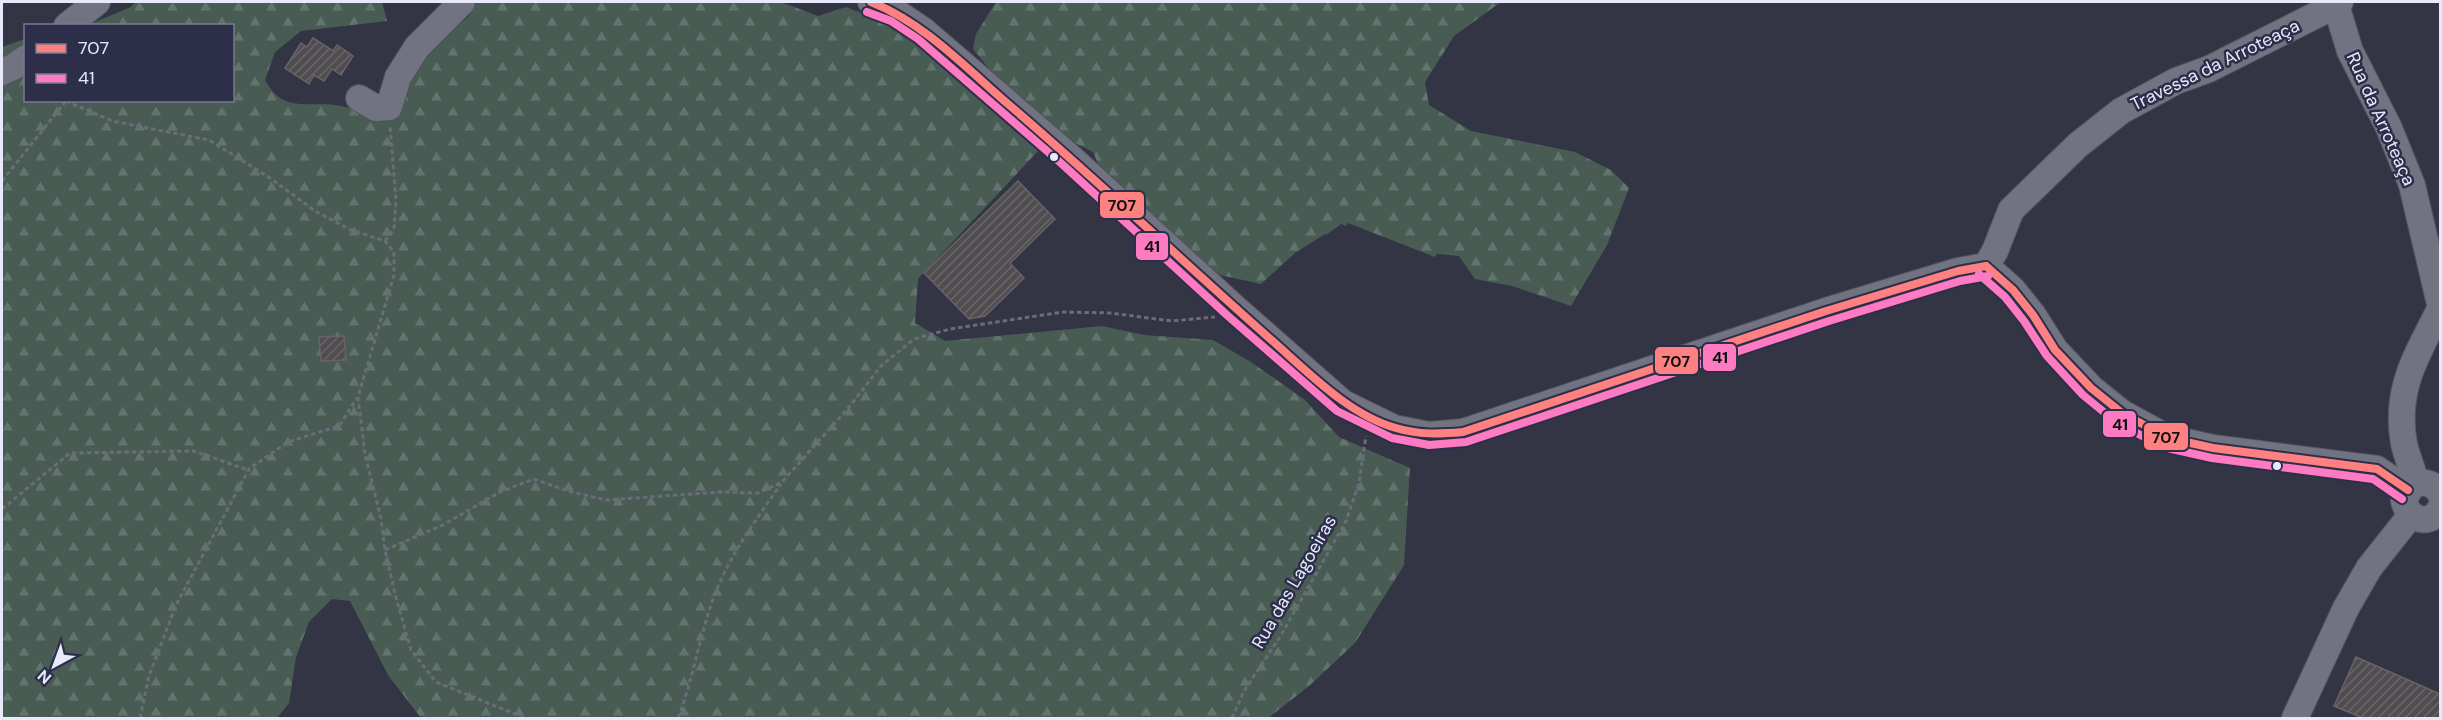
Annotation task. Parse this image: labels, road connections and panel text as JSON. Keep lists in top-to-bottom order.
{
  "streets": {
    "street": ["Travessa da Arroteaça", "Rua da Arroteaça"],
    "path": ["Rua das Lagoeiras"]
  },
  "crossings": [
    ["Travessa da Arroteaça", "Rua da Arroteaça"]
  ],
  "lines": ["transit line 707", "transit line 41"],
  "legend": ["707", "41"],
  "north": "bottom left"
}
